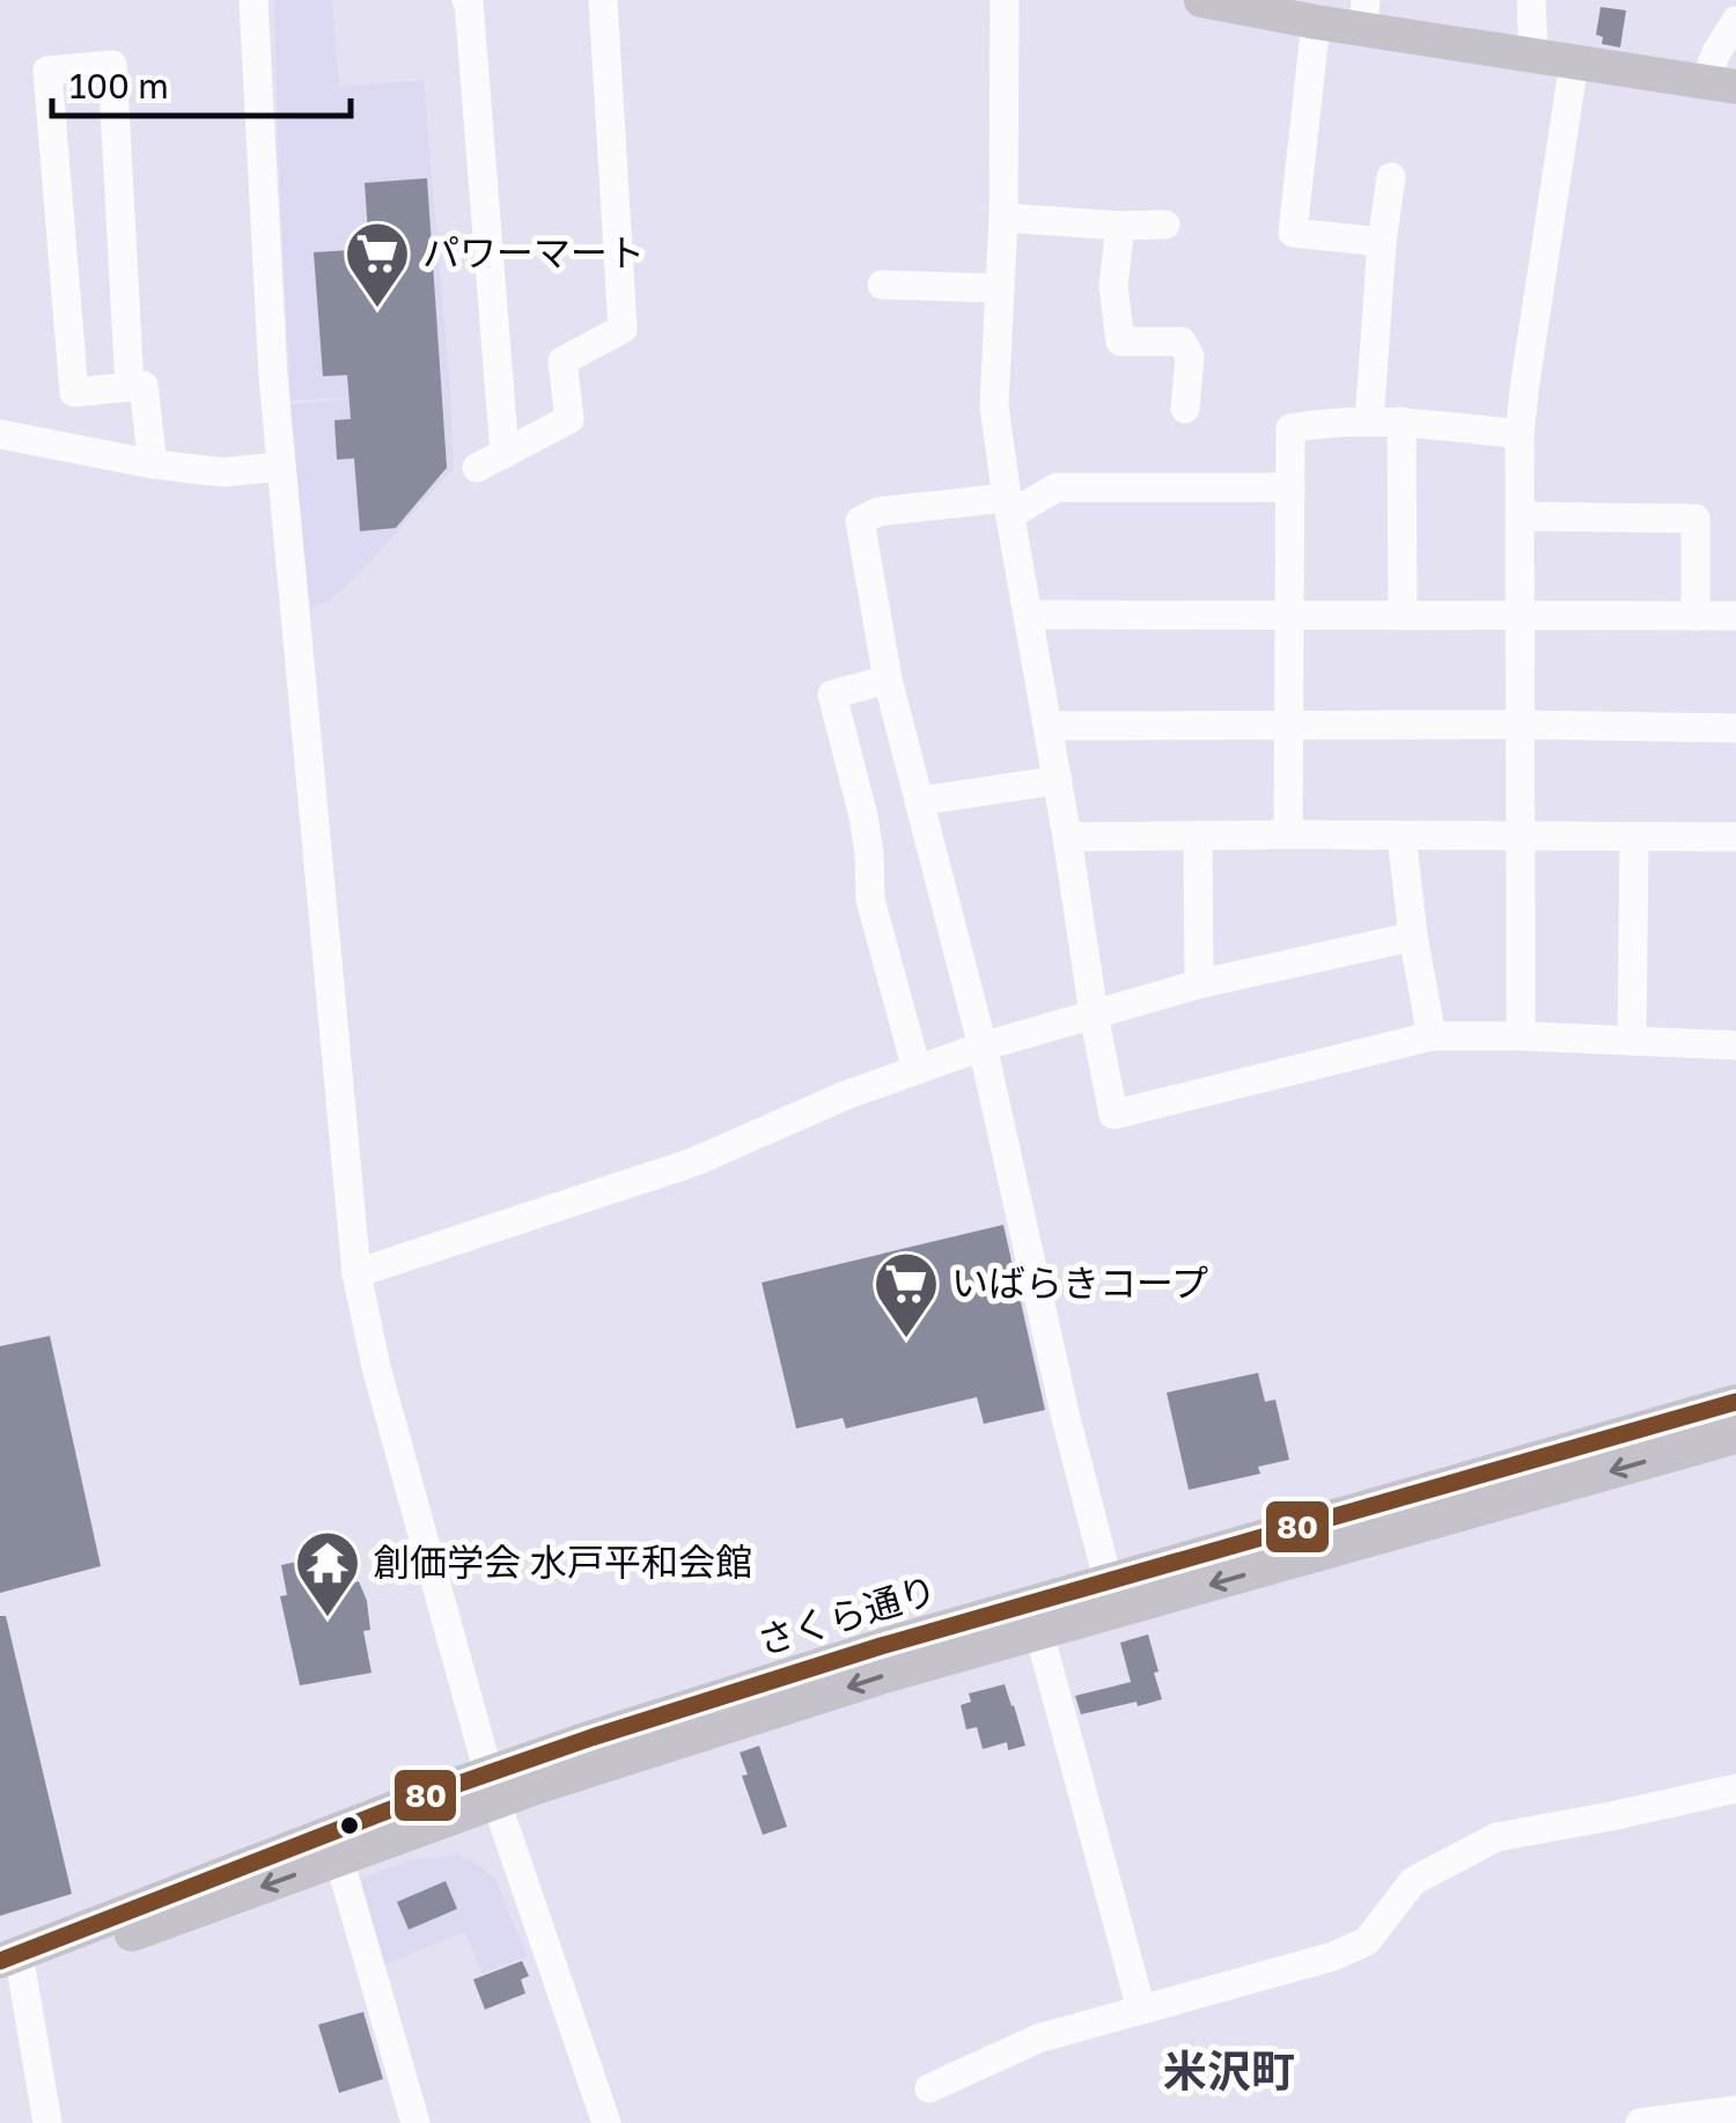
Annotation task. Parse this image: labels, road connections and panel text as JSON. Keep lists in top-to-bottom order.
{
  "streets": {
    "main road": ["さくら通り"]
  },
  "districts": ["米沢町"],
  "places": {
    "supermarket": ["パワーマート", "いばらきコープ"],
    "temple": ["創価学会 水戸平和会館"]
  },
  "lines": ["transit line 80"],
  "scale_bar": "100 m"
}
